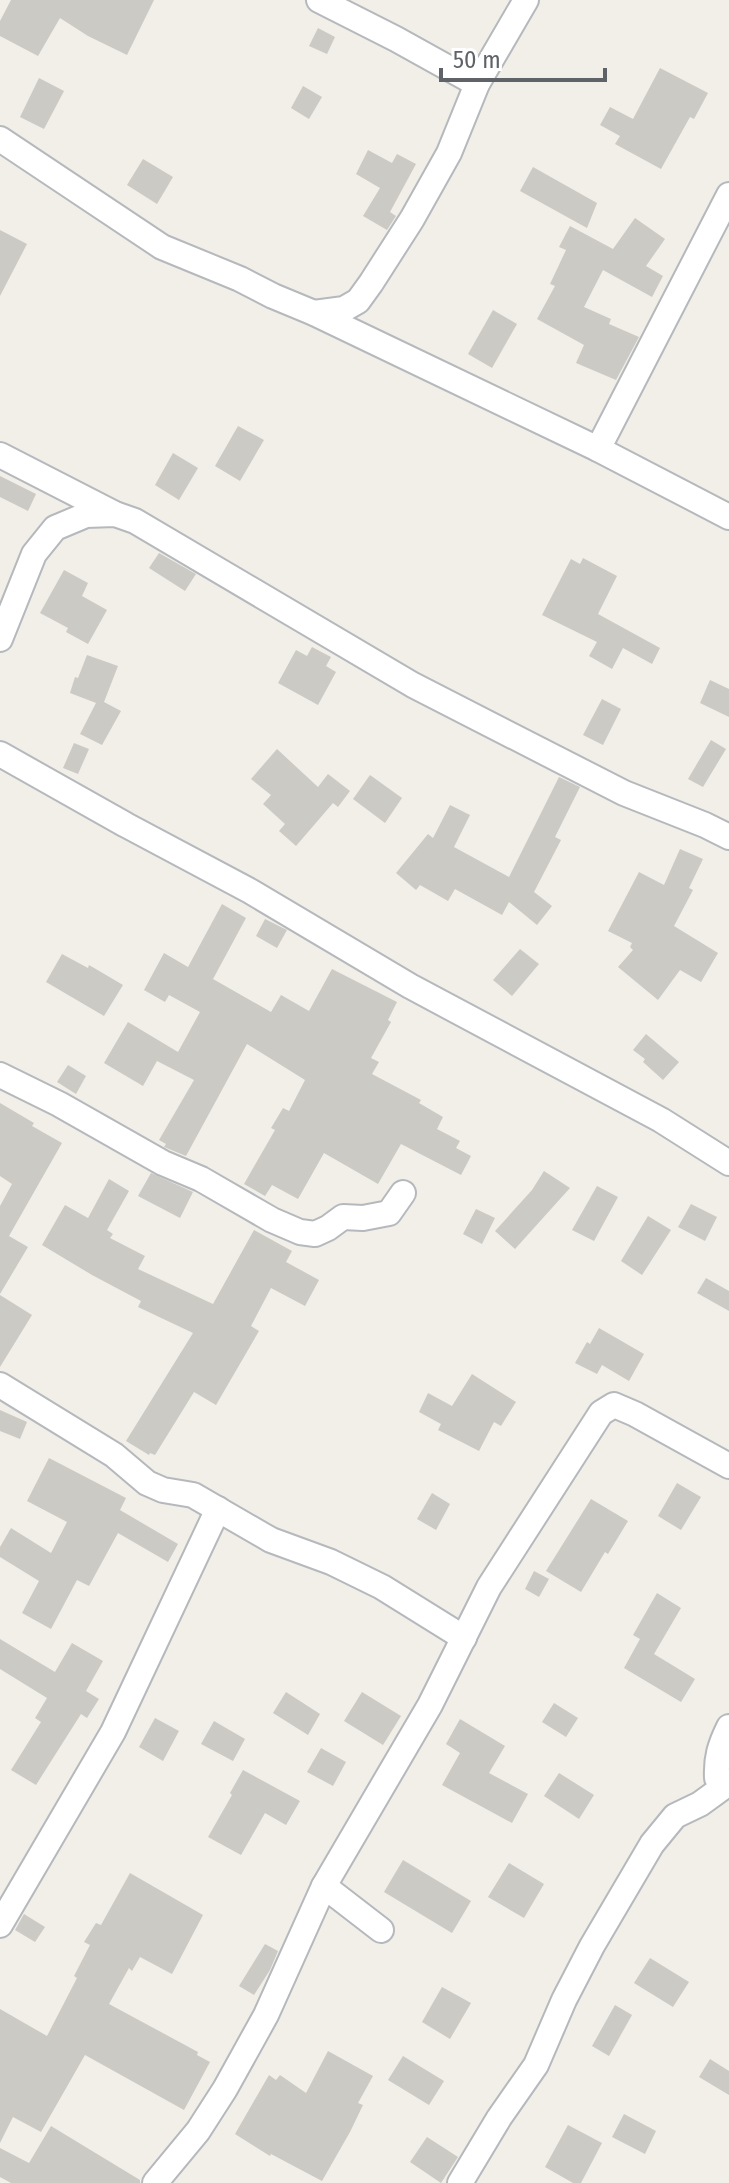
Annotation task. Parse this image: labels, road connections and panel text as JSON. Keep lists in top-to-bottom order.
{
  "scale_bar": "50 m"
}
